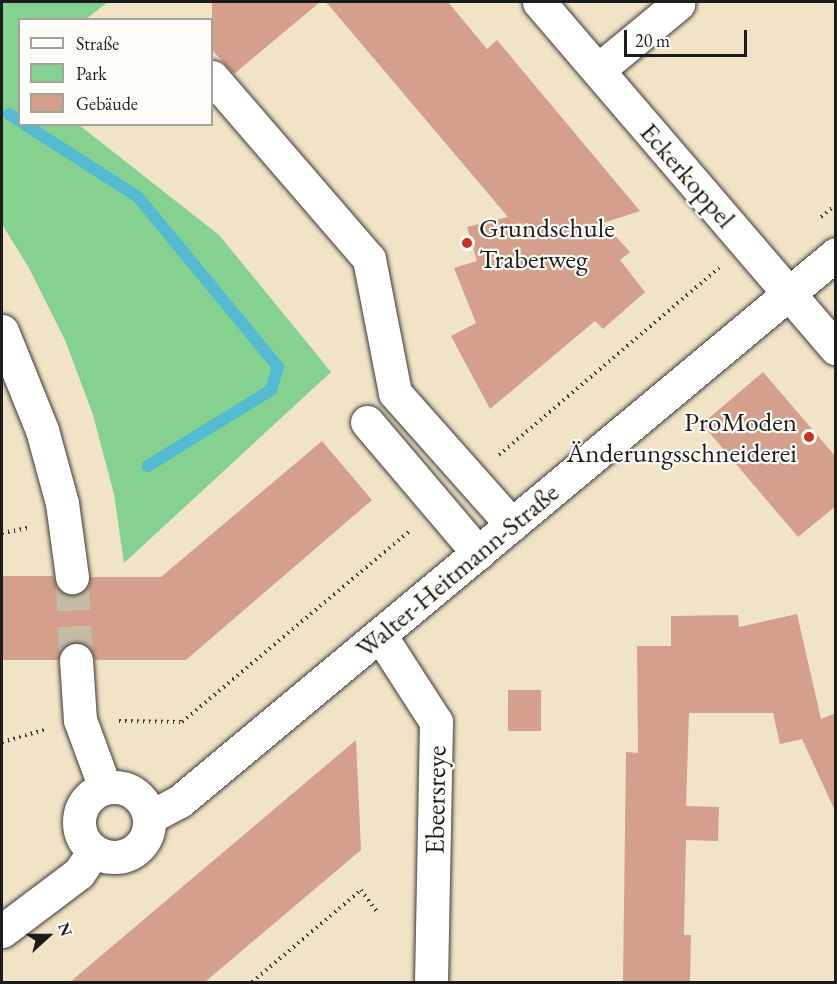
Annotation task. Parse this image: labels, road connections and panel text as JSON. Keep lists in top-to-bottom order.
{
  "streets": {
    "street": ["Eckerkoppel", "Walter-Heitmann-Straße", "Ebeersreye"]
  },
  "crossings": [
    ["Eckerkoppel", "Walter-Heitmann-Straße"],
    ["Walter-Heitmann-Straße", "Ebeersreye"]
  ],
  "places": ["Grundschule Traberweg", "ProModen Änderungsschneiderei"],
  "legend": ["Straße", "Park", "Gebäude"],
  "scale_bar": "20 m",
  "north": "right"
}
